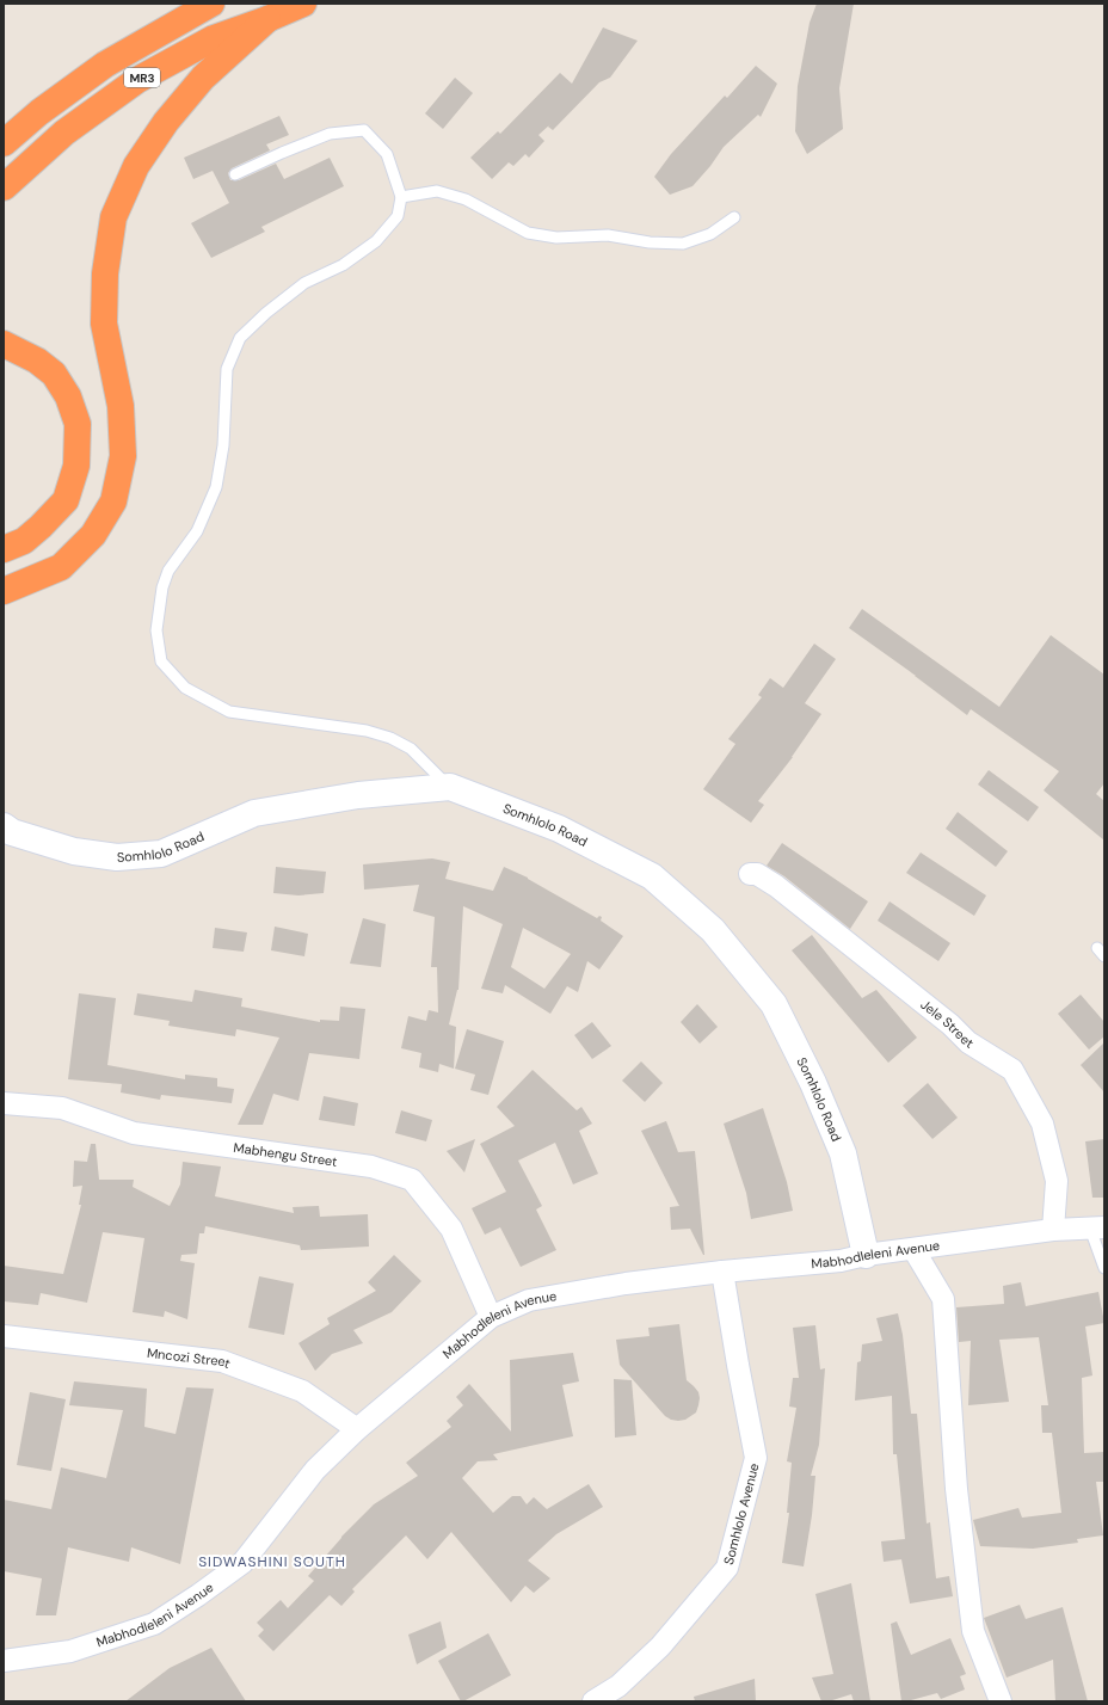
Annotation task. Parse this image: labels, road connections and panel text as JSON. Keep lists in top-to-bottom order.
{
  "streets": {
    "highway": ["MR3"],
    "street": [
      "Somhlolo Road",
      "Jele Street",
      "Mabhengu Street",
      "Mabhodleleni Avenue",
      "Mncozi Street",
      "Somhlolo Avenue"
    ]
  },
  "crossings": [
    ["Somhlolo Road", "Mabhodleleni Avenue"],
    ["Jele Street", "Mabhodleleni Avenue"],
    ["Mabhengu Street", "Mabhodleleni Avenue"],
    ["Mabhodleleni Avenue", "Mncozi Street"],
    ["Mabhodleleni Avenue", "Somhlolo Avenue"]
  ],
  "districts": ["SIDWASHINI SOUTH"]
}
